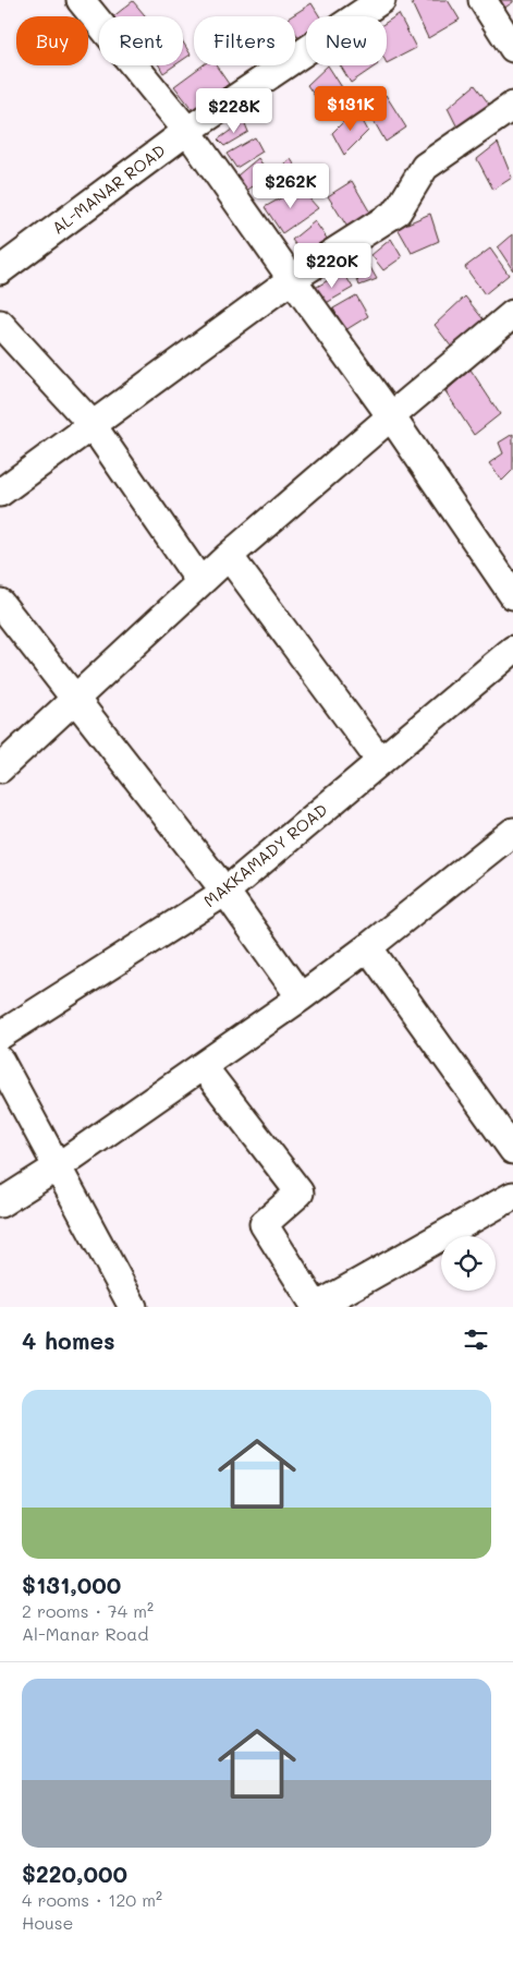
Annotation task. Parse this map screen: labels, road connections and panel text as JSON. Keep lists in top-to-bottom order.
{
  "streets": {
    "street": ["AL-MANAR ROAD", "MAKKAMADY ROAD"]
  },
  "page": {
    "chip": [
      "Buy",
      "Rent",
      "Filters",
      "New"
    ],
    "price": [
      "$131K",
      "$228K",
      "$262K",
      "$220K"
    ],
    "heading": "4 homes",
    "list": [
      {
        "name": "$131,000",
        "note": "2 rooms · 74 m² · Al-Manar Road"
      },
      {
        "name": "$220,000",
        "note": "4 rooms · 120 m² · House"
      }
    ]
  }
}
